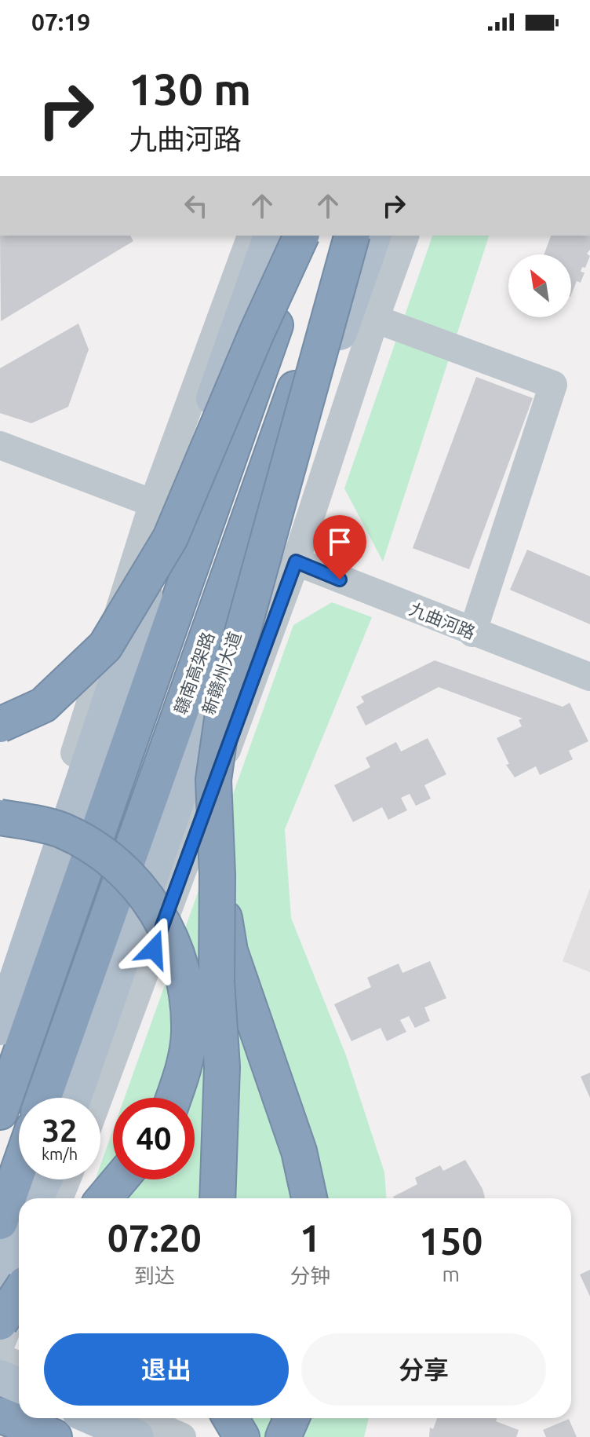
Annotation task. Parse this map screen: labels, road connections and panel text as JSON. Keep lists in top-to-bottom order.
{
  "streets": {
    "highway": ["赣南高架路"],
    "main road": ["新赣州大道"],
    "street": ["九曲河路"]
  },
  "north": "top left",
  "page": {
    "status": "07:19",
    "turn": ["130 m", "九曲河路"],
    "speed": "32 km/h",
    "limit": "40",
    "eta": [
      "07:20",
      "到达",
      "1",
      "分钟",
      "150",
      "m"
    ],
    "buttons": ["退出", "分享"]
  }
}
